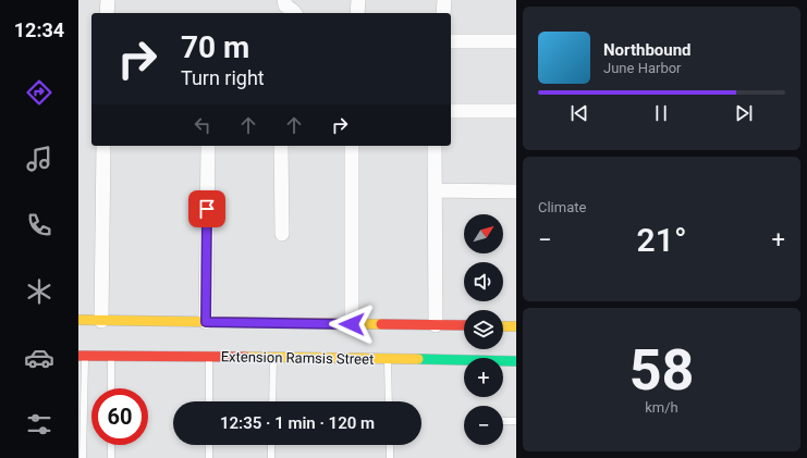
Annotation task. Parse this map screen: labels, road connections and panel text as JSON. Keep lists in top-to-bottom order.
{
  "streets": {
    "main road": ["Extension Ramsis Street"]
  },
  "north": "top right",
  "page": {
    "tabs": "12:34",
    "turn": ["70 m", "Turn right"],
    "song": ["Northbound", "June Harbor"],
    "tile": [
      "Climate",
      ["58", "km/h"]
    ],
    "map_buttons": ["+", "−"],
    "heat": ["−", "21°", "+"],
    "limit": "60",
    "trip": "12:35 · 1 min · 120 m"
  }
}
